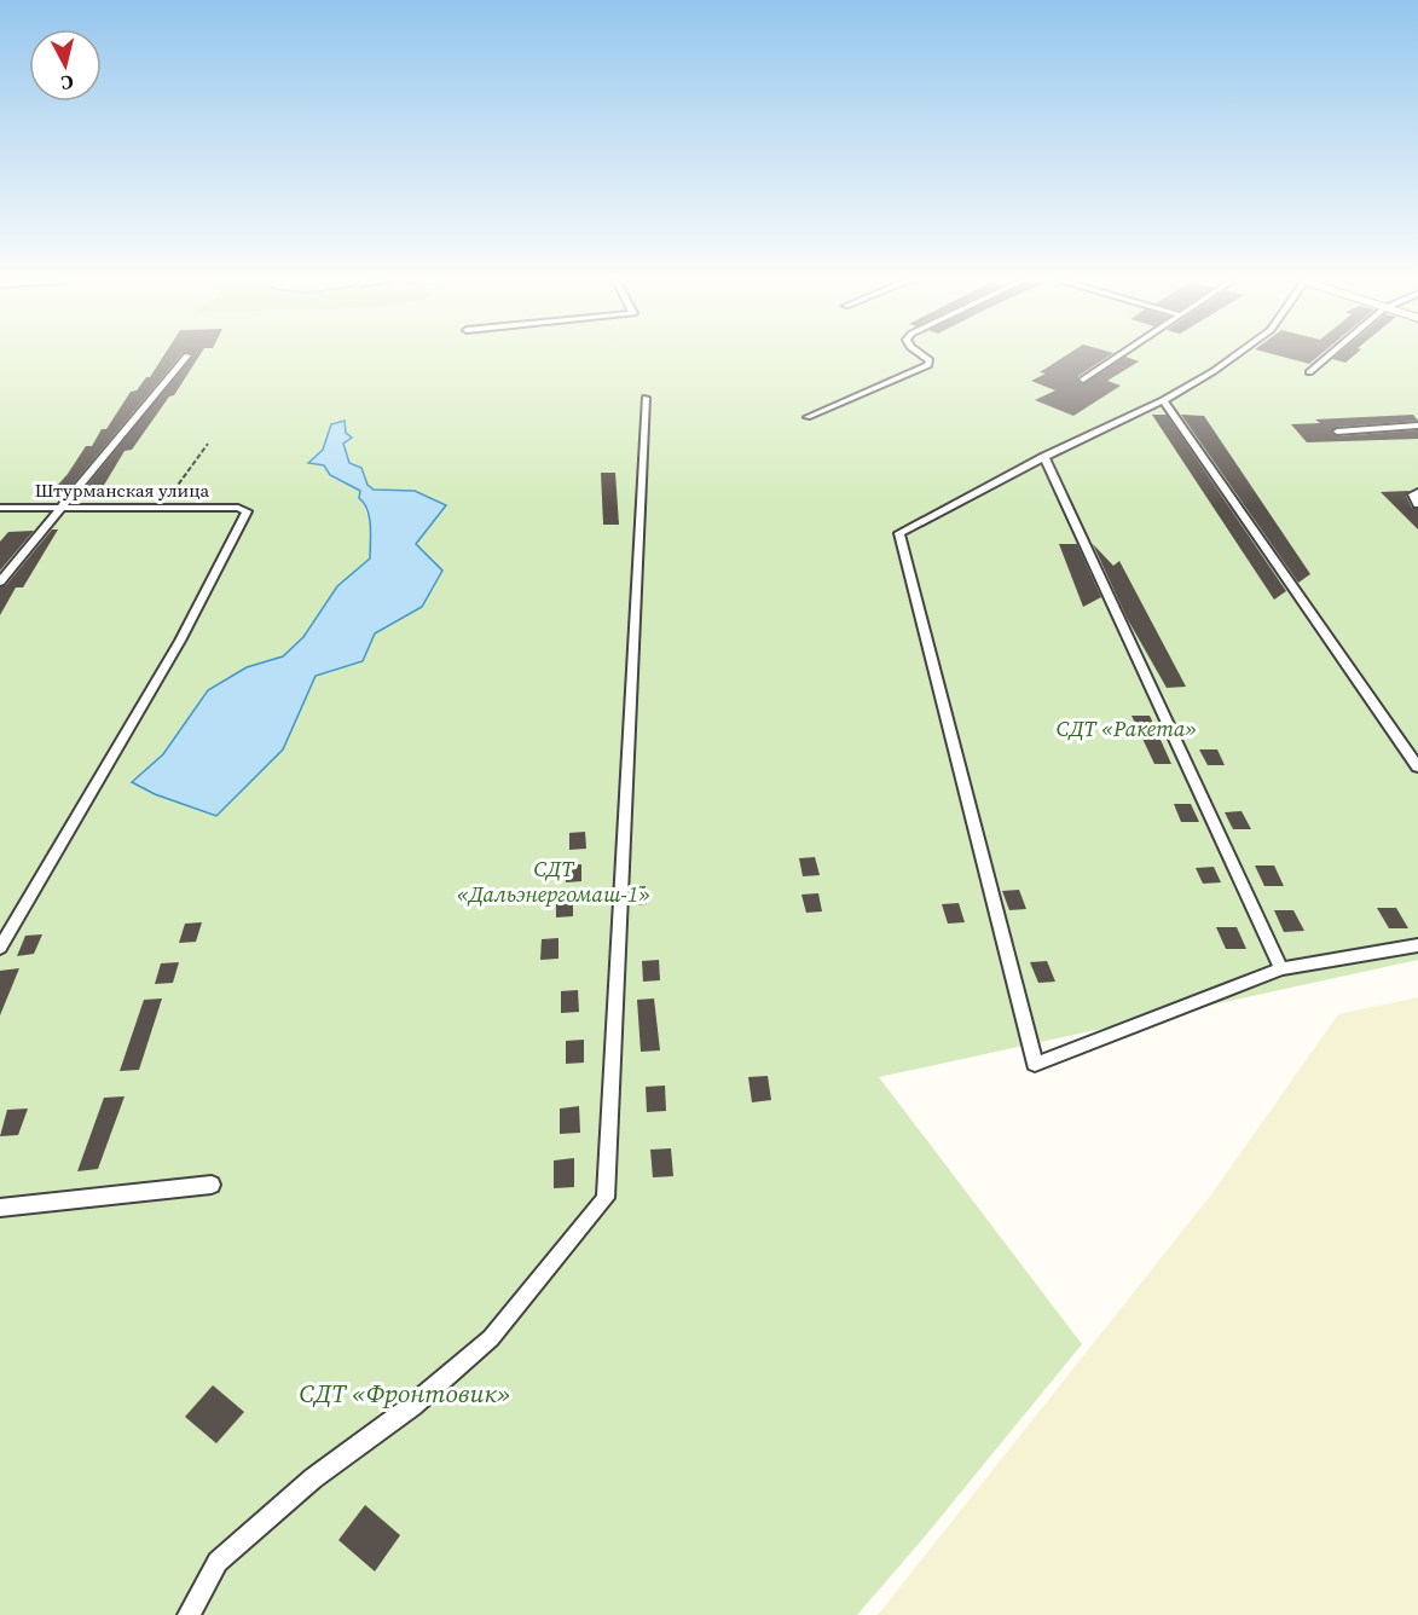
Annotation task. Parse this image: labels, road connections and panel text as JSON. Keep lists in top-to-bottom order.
{
  "streets": {
    "lane": ["Штурманская улица"]
  },
  "parks": ["СДТ «Ракета»", "СДТ «Дальэнергомаш-1»", "СДТ «Фронтовик»"],
  "north": "bottom"
}
